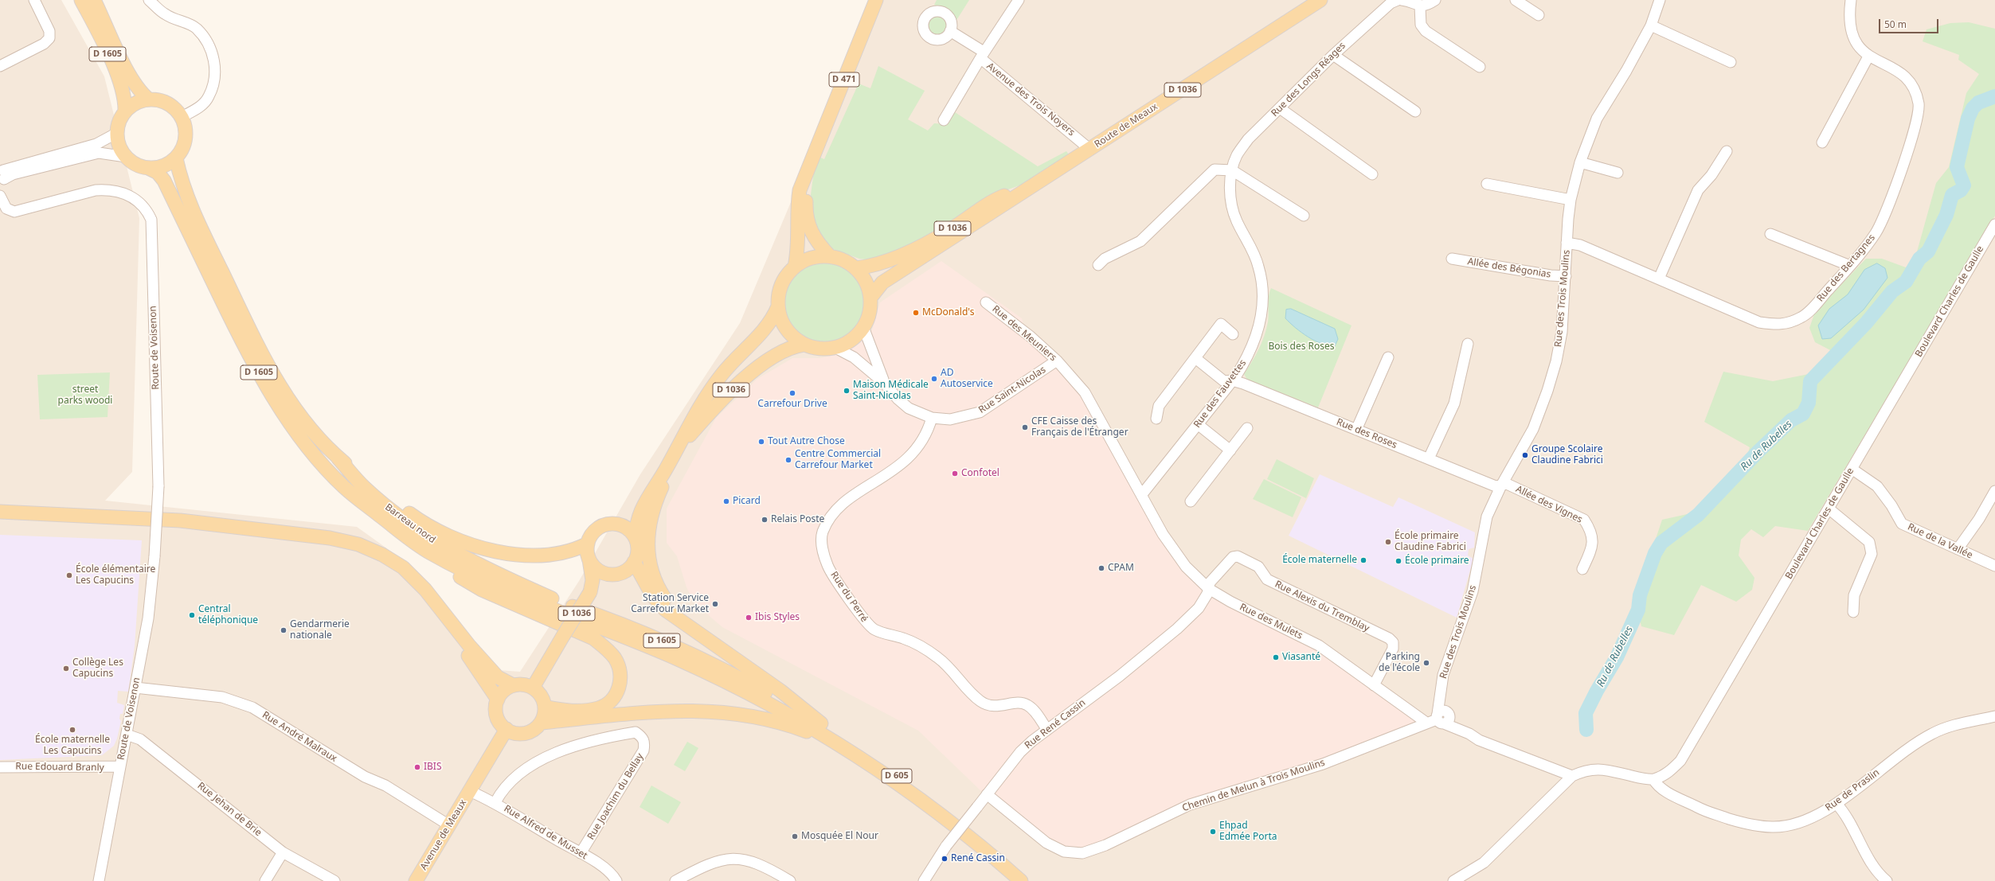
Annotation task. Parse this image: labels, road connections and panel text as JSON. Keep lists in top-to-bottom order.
{
  "streets": {
    "main road": [
      "D 1605",
      "D 471",
      "D 1036",
      "Route de Meaux",
      "Barreau nord",
      "D 605",
      "Avenue de Meaux"
    ],
    "street": [
      "Rue des Longs Réages",
      "Avenue des Trois Noyers",
      "Allée des Bégonias",
      "Rue des Bertagnes",
      "Rue des Trois Moulins",
      "Boulevard Charles de Gaulle",
      "Rue des Meuniers",
      "Route de Voisenon",
      "Rue Saint-Nicolas",
      "Rue des Fauvettes",
      "Rue des Roses",
      "Allée des Vignes",
      "Rue de la Vallée",
      "Rue du Perré",
      "Rue Alexis du Tremblay",
      "Rue des Mulets",
      "Rue René Cassin",
      "Rue André Malraux",
      "Rue Edouard Branly",
      "Chemin de Melun à Trois Moulins",
      "Rue de Praslin",
      "Rue Joachim du Bellay",
      "Rue Jehan de Brie",
      "Rue Alfred de Musset"
    ]
  },
  "crossings": [
    ["D 1605", "Barreau nord"],
    ["D 1605", "D 605"],
    ["D 471", "D 1036"],
    ["D 471", "Route de Meaux"],
    ["D 471", "Rue Saint-Nicolas"],
    ["Rue des Longs Réages", "Rue des Fauvettes"],
    ["D 1036", "Route de Meaux"],
    ["D 1036", "Rue Saint-Nicolas"],
    ["D 1036", "Avenue de Meaux"],
    ["Avenue des Trois Noyers", "Route de Meaux"],
    ["Route de Meaux", "Rue Saint-Nicolas"],
    ["Allée des Bégonias", "Rue des Trois Moulins"],
    ["Rue des Bertagnes", "Rue des Trois Moulins"],
    ["Rue des Trois Moulins", "Rue des Roses"],
    ["Rue des Trois Moulins", "Allée des Vignes"],
    ["Rue des Trois Moulins", "Chemin de Melun à Trois Moulins"],
    ["Boulevard Charles de Gaulle", "Rue de la Vallée"],
    ["Boulevard Charles de Gaulle", "Rue de Praslin"],
    ["Rue des Meuniers", "Rue Saint-Nicolas"],
    ["Rue des Meuniers", "Rue des Fauvettes"],
    ["Rue des Meuniers", "Rue des Mulets"],
    ["Route de Voisenon", "Rue André Malraux"],
    ["Route de Voisenon", "Rue Edouard Branly"],
    ["Route de Voisenon", "Rue Jehan de Brie"],
    ["Rue Saint-Nicolas", "Rue du Perré"],
    ["Rue des Fauvettes", "Rue des Roses"],
    ["Rue des Fauvettes", "Rue des Mulets"],
    ["Rue des Roses", "Allée des Vignes"],
    ["Barreau nord", "D 605"],
    ["Rue du Perré", "Rue René Cassin"],
    ["Rue Alexis du Tremblay", "Rue des Mulets"],
    ["Rue Alexis du Tremblay", "Rue René Cassin"],
    ["Rue des Mulets", "Rue René Cassin"],
    ["Rue des Mulets", "Chemin de Melun à Trois Moulins"],
    ["Rue René Cassin", "Chemin de Melun à Trois Moulins"],
    ["Rue André Malraux", "Avenue de Meaux"],
    ["Rue Joachim du Bellay", "Rue Alfred de Musset"],
    ["Rue Alfred de Musset", "Avenue de Meaux"]
  ],
  "water": ["Ru de Rubelles"],
  "parks": ["Bois des Roses", "street parks woodi"],
  "places": [
    "McDonald's",
    "AD Autoservice",
    "Maison Médicale Saint-Nicolas",
    "Carrefour Drive",
    "CFE Caisse des Français de l'Étranger",
    "Tout Autre Chose",
    "Groupe Scolaire Claudine Fabrici",
    "Centre Commercial Carrefour Market",
    "Confotel",
    "Picard",
    "Relais Poste",
    "École primaire Claudine Fabrici",
    "École maternelle",
    "École primaire",
    "CPAM",
    "École élémentaire Les Capucins",
    "Station Service Carrefour Market",
    "Central téléphonique",
    "Ibis Styles",
    "Gendarmerie nationale",
    "Viasanté",
    "Parking de l'école",
    "Collège Les Capucins",
    "École maternelle Les Capucins",
    "IBIS",
    "Ehpad Edmée Porta",
    "Mosquée El Nour",
    "René Cassin"
  ],
  "scale_bar": "50 m"
}
